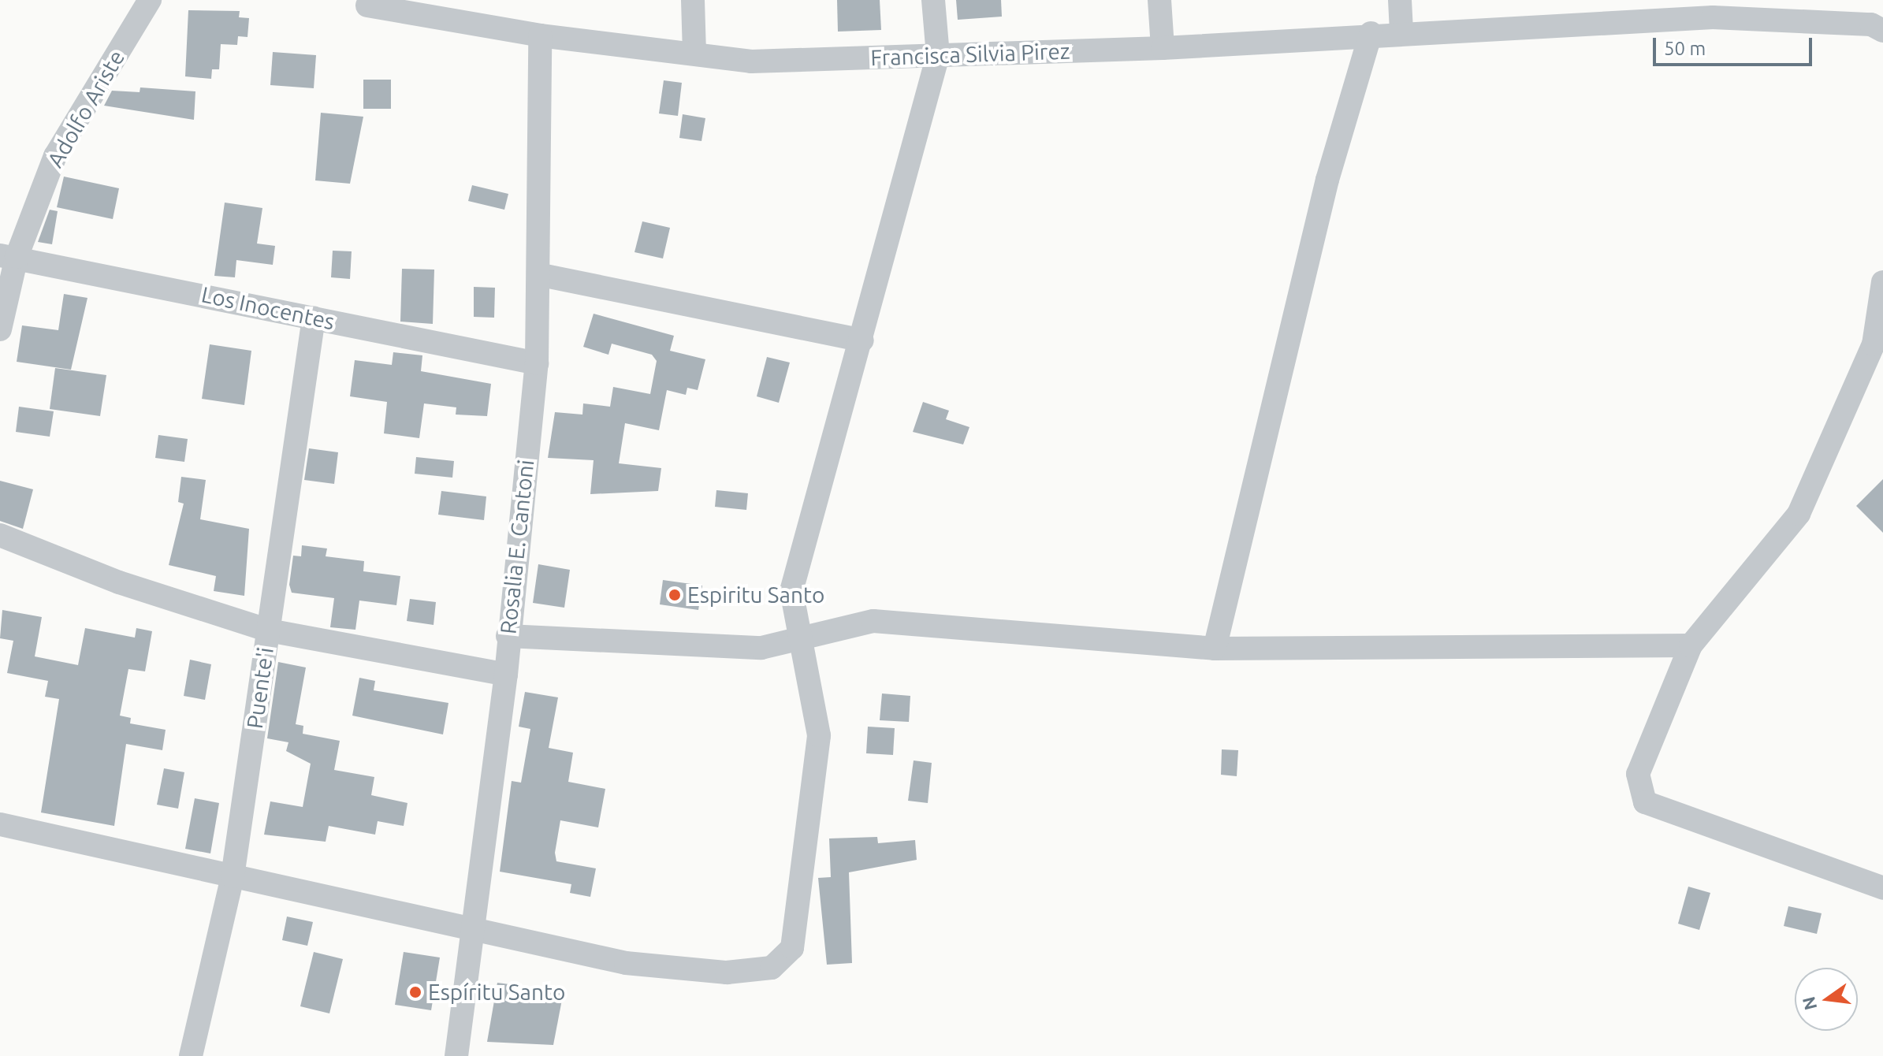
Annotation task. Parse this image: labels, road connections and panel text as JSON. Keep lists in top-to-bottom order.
{
  "streets": {
    "street": [
      "Francisca Silvia Pirez",
      "Adolfo Ariste",
      "Los Inocentes",
      "Rosalia E. Cantoni",
      "Puente'i"
    ]
  },
  "crossings": [
    ["Francisca Silvia Pirez", "Rosalia E. Cantoni"],
    ["Adolfo Ariste", "Los Inocentes"],
    ["Los Inocentes", "Rosalia E. Cantoni"],
    ["Los Inocentes", "Puente'i"]
  ],
  "places": ["Espiritu Santo", "Espíritu Santo"],
  "scale_bar": "50 m",
  "north": "left"
}
